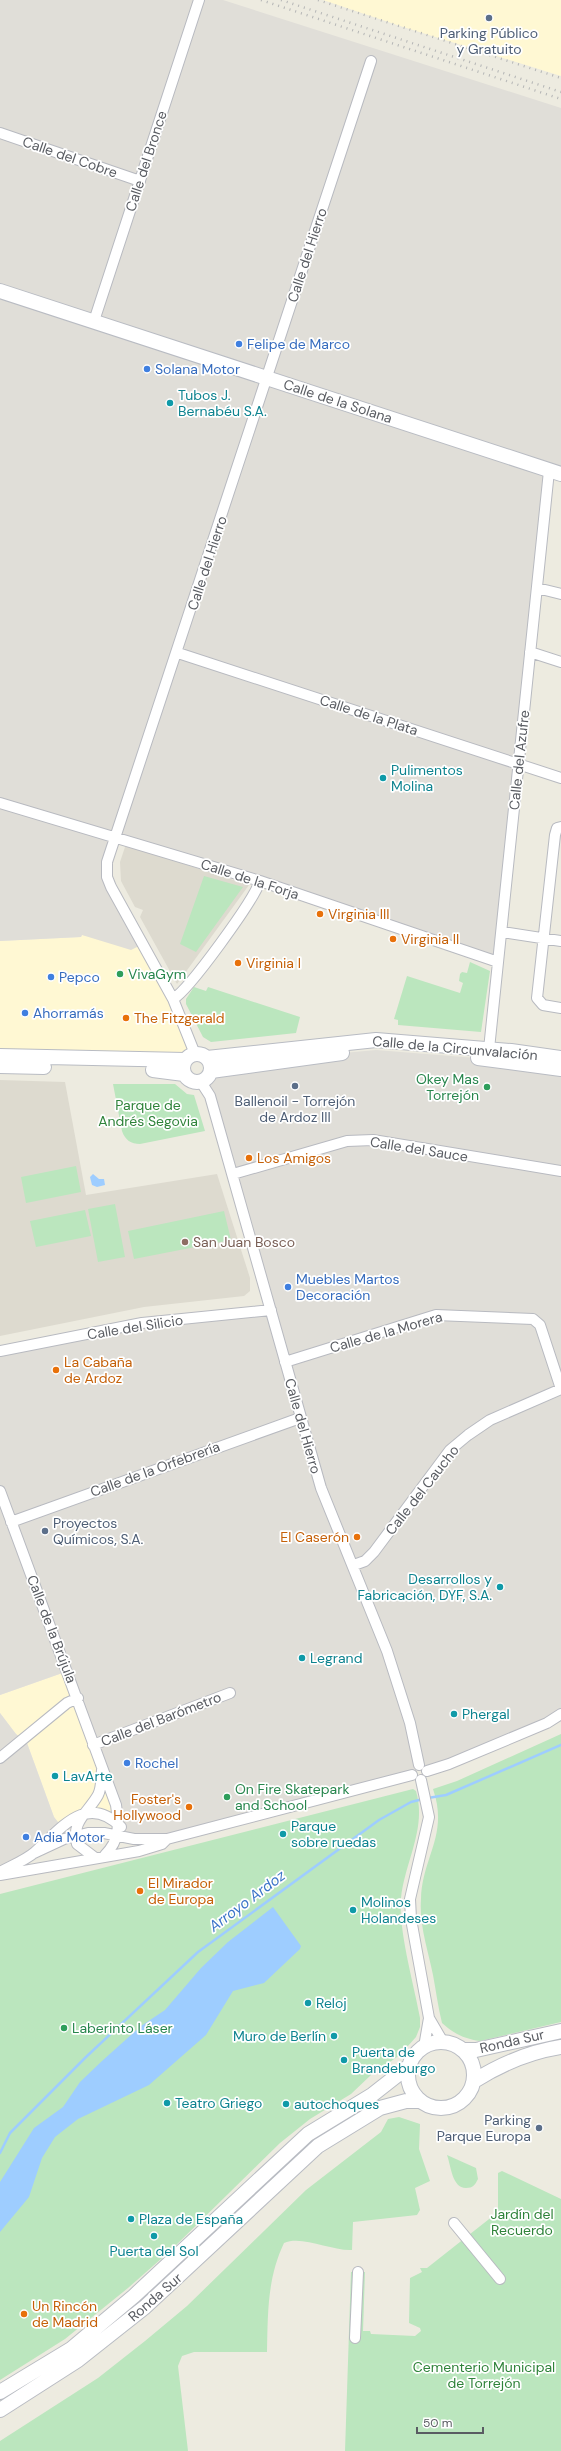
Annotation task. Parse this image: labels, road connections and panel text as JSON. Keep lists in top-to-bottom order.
{
  "streets": {
    "street": [
      "Calle del Cobre",
      "Calle del Bronce",
      "Calle del Hierro",
      "Calle de la Solana",
      "Calle de la Plata",
      "Calle del Azufre",
      "Calle de la Forja",
      "Calle de la Circunvalación",
      "Calle del Sauce",
      "Calle del Silicio",
      "Calle de la Morera",
      "Calle de la Orfebrería",
      "Calle del Caucho",
      "Calle de la Brújula",
      "Calle del Barómetro",
      "Ronda Sur"
    ]
  },
  "crossings": [
    ["Calle del Cobre", "Calle del Bronce"],
    ["Calle del Bronce", "Calle de la Solana"],
    ["Calle del Hierro", "Calle de la Solana"],
    ["Calle del Hierro", "Calle de la Plata"],
    ["Calle del Hierro", "Calle de la Forja"],
    ["Calle del Hierro", "Calle de la Circunvalación"],
    ["Calle del Hierro", "Calle del Sauce"],
    ["Calle del Hierro", "Calle del Silicio"],
    ["Calle del Hierro", "Calle de la Morera"],
    ["Calle del Hierro", "Calle de la Orfebrería"],
    ["Calle del Hierro", "Calle del Caucho"],
    ["Calle de la Solana", "Calle del Azufre"],
    ["Calle de la Plata", "Calle del Azufre"],
    ["Calle del Azufre", "Calle de la Forja"],
    ["Calle del Azufre", "Calle de la Circunvalación"],
    ["Calle de la Morera", "Calle del Caucho"],
    ["Calle de la Orfebrería", "Calle de la Brújula"],
    ["Calle de la Brújula", "Calle del Barómetro"]
  ],
  "water": ["Arroyo Ardoz"],
  "parks": ["Parque de Andrés Segovia", "Jardín del Recuerdo", "Cementerio Municipal de Torrejón"],
  "places": [
    "Parking Público y Gratuito",
    "Felipe de Marco",
    "Solana Motor",
    "Tubos J. Bernabéu S.A.",
    "Pulimentos Molina",
    "Virginia III",
    "Virginia II",
    "Virginia I",
    "VivaGym",
    "Pepco",
    "Ahorramás",
    "The Fitzgerald",
    "Ballenoil - Torrejón de Ardoz III",
    "Okey Mas Torrejón",
    "Los Amigos",
    "San Juan Bosco",
    "Muebles Martos Decoración",
    "La Cabaña de Ardoz",
    "Proyectos Químicos, S.A.",
    "El Caserón",
    "Desarrollos y Fabricación, DYF, S.A.",
    "Legrand",
    "Phergal",
    "Rochel",
    "LavArte",
    "On Fire Skatepark and School",
    "Foster's Hollywood",
    "Parque sobre ruedas",
    "Adia Motor",
    "El Mirador de Europa",
    "Molinos Holandeses",
    "Reloj",
    "Laberinto Láser",
    "Muro de Berlín",
    "Puerta de Brandeburgo",
    "Teatro Griego",
    "autochoques",
    "Parking Parque Europa",
    "Plaza de España",
    "Puerta del Sol",
    "Un Rincón de Madrid"
  ],
  "scale_bar": "50 m"
}
